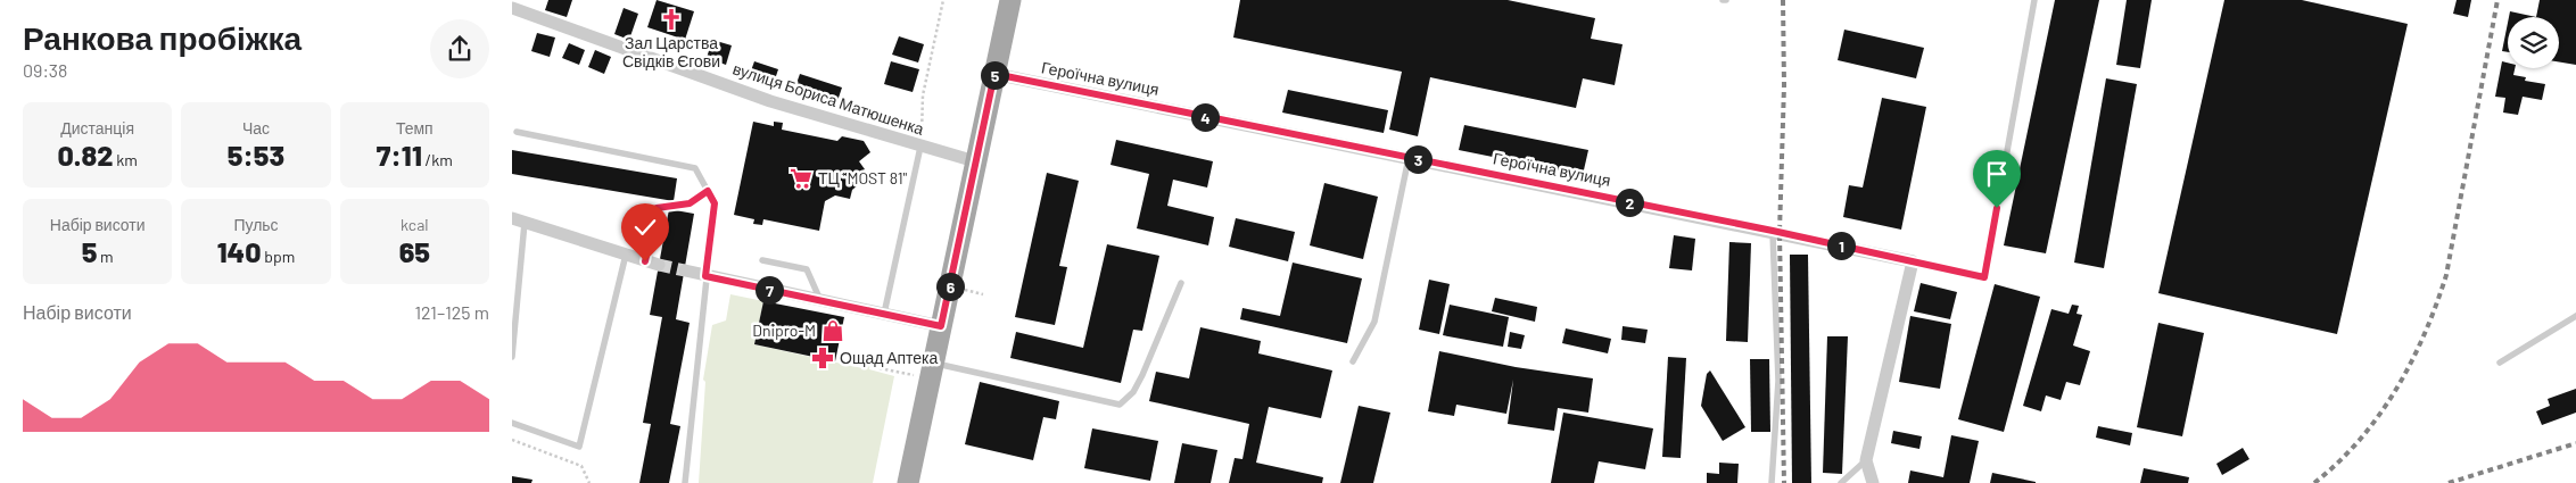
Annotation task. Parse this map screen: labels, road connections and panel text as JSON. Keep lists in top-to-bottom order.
{
  "streets": {
    "street": ["Героїчна вулиця", "вулиця Бориса Матюшенка"]
  },
  "places": {
    "church": ["Зал Царства Свідків Єгови"],
    "supermarket": ["ТЦ \"MOST 81\""],
    "shop": ["Dnipro-M"],
    "pharmacy": ["Ощад Аптека"]
  },
  "page": {
    "heading": ["Ранкова пробіжка", "09:38"],
    "pins": [
      "5",
      "4",
      "3",
      "2",
      "1",
      "6",
      "7"
    ],
    "stats": [
      ["Дистанція", "0.82 km"],
      ["Час", "5:53"],
      ["Темп", "7:11 /km"],
      ["Набір висоти", "5 m"],
      ["Пульс", "140 bpm"],
      ["kcal", "65"]
    ],
    "chart": ["Набір висоти", "121–125 m"]
  }
}
